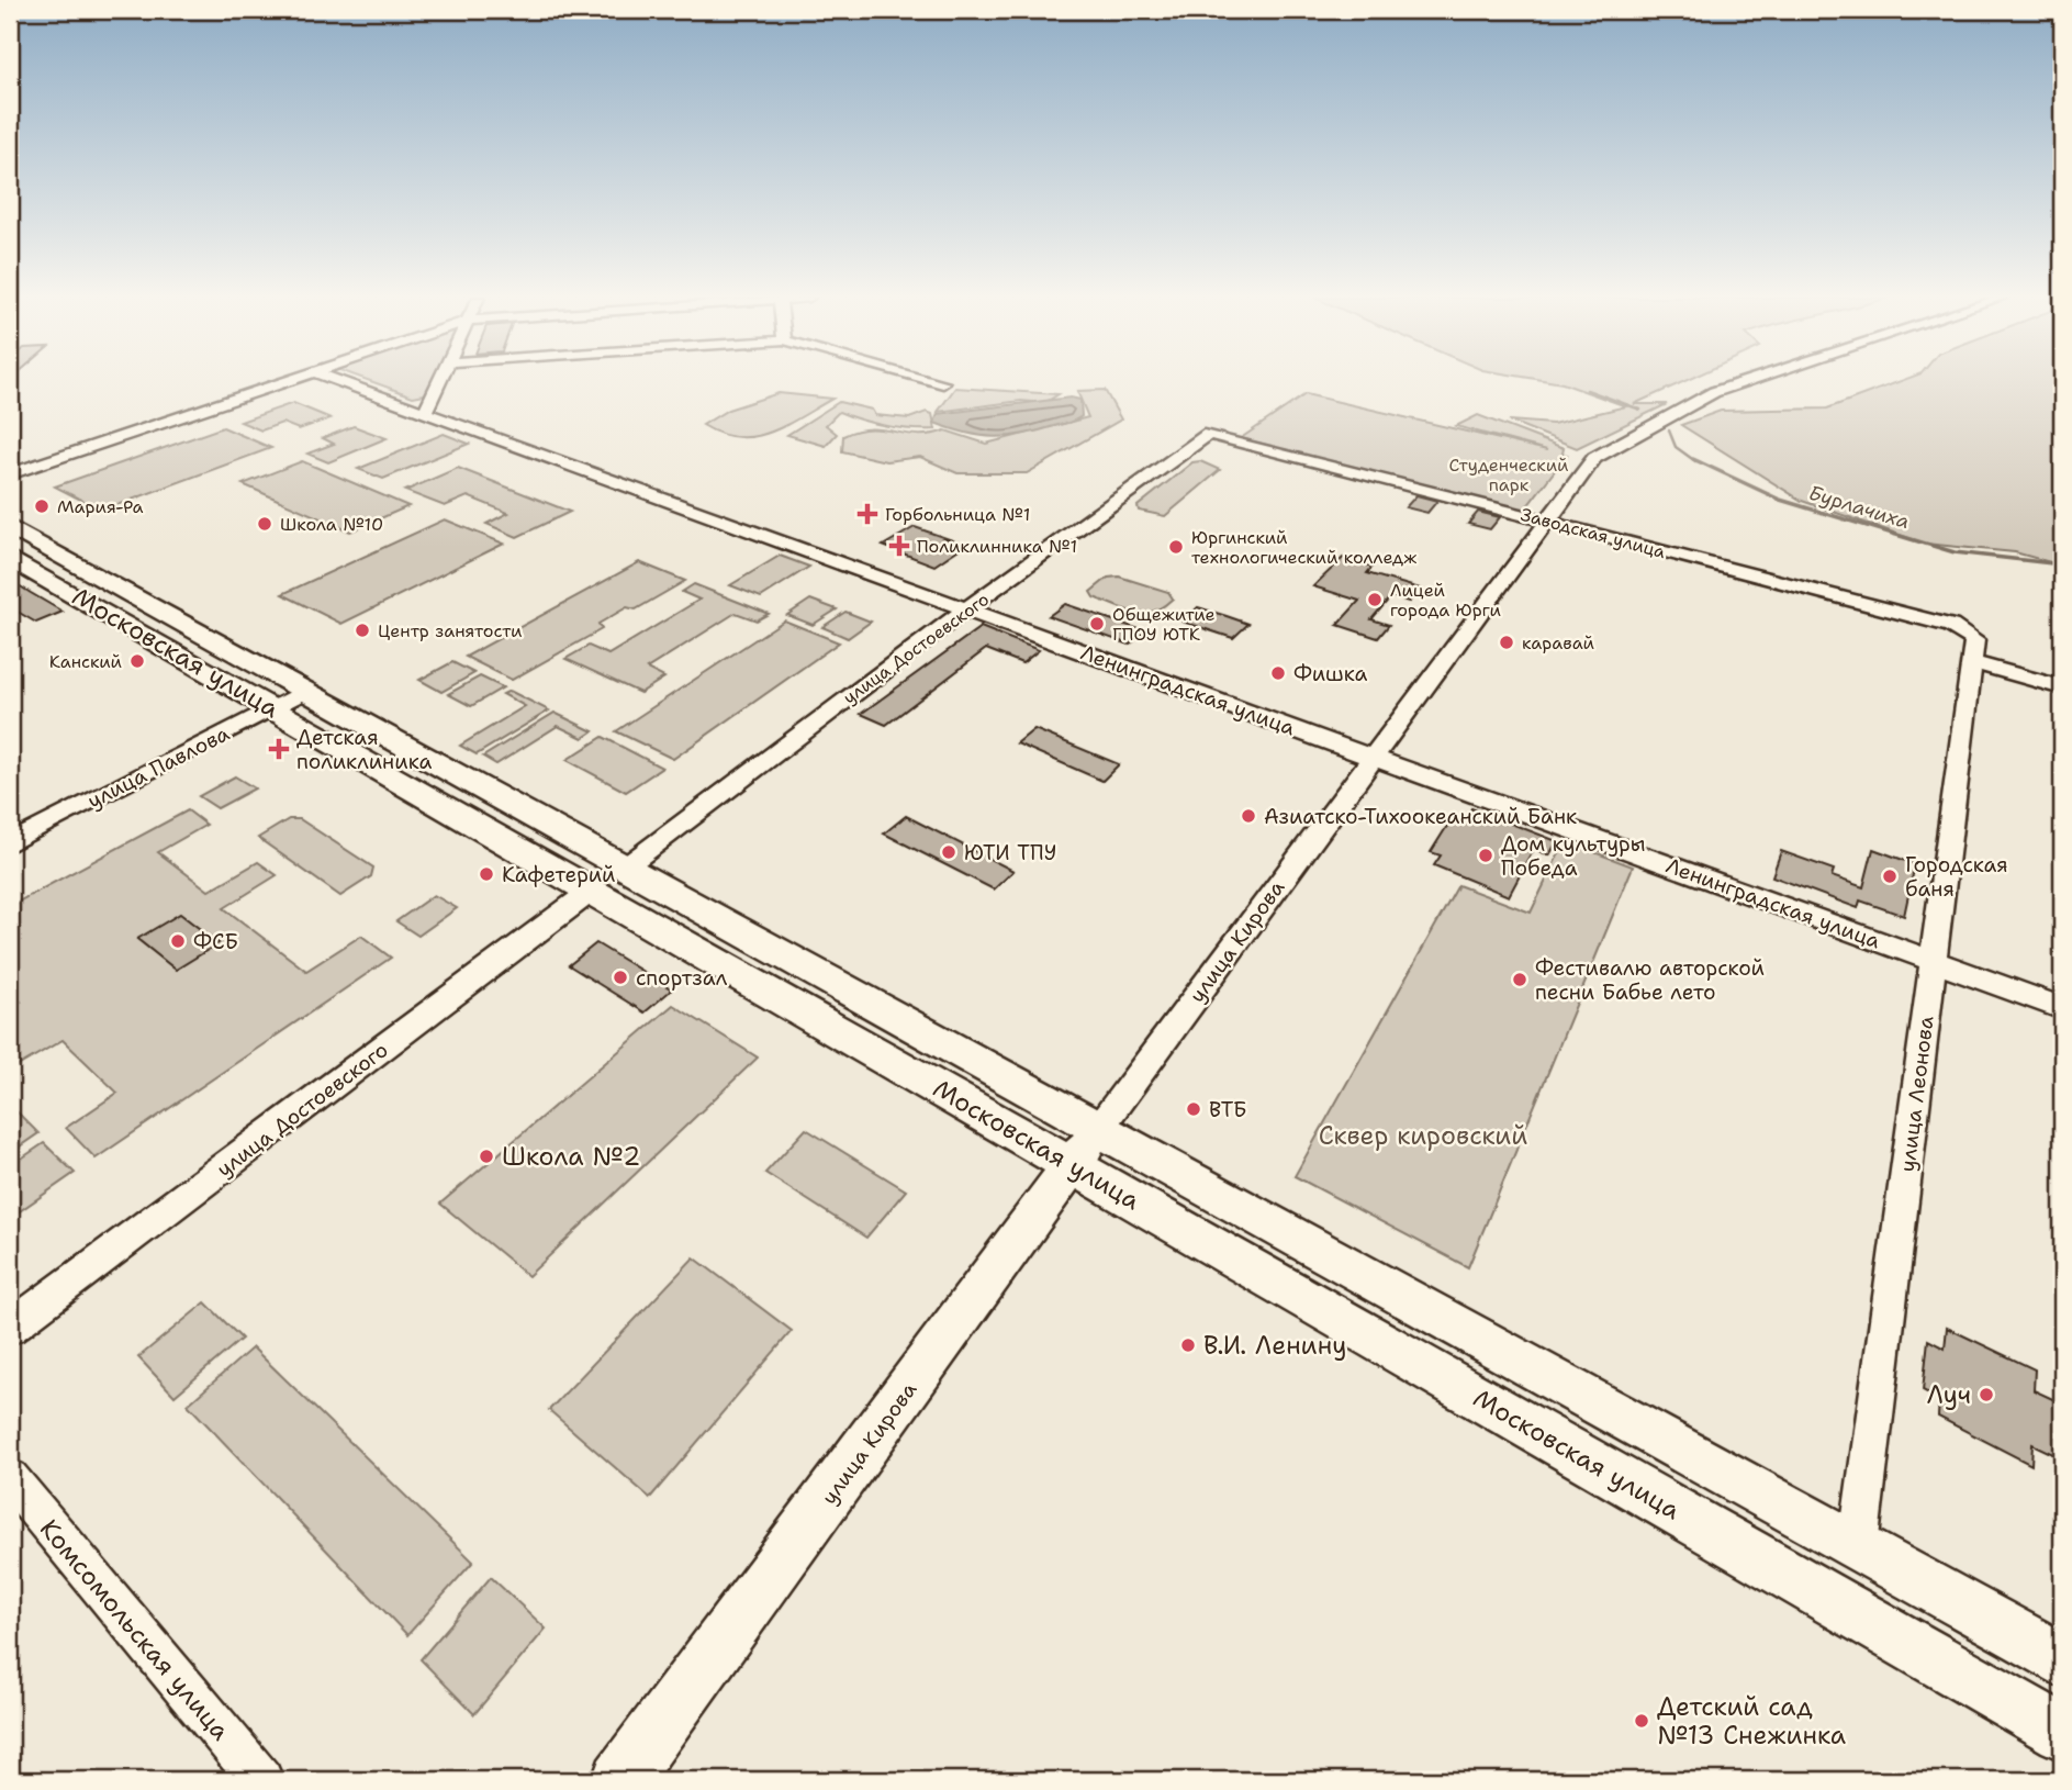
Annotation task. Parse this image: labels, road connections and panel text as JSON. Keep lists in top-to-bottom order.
{
  "streets": {
    "main road": ["Московская улица", "улица Кирова"],
    "street": [
      "Заводская улица",
      "улица Достоевского",
      "Ленинградская улица",
      "улица Павлова",
      "улица Леонова",
      "Комсомольская улица"
    ]
  },
  "crossings": [
    ["Заводская улица", "улица Достоевского"],
    ["Заводская улица", "улица Кирова"],
    ["Заводская улица", "улица Леонова"],
    ["улица Достоевского", "Московская улица"],
    ["улица Достоевского", "Ленинградская улица"],
    ["Московская улица", "улица Павлова"],
    ["Московская улица", "улица Кирова"],
    ["Московская улица", "улица Леонова"],
    ["Ленинградская улица", "улица Кирова"],
    ["Ленинградская улица", "улица Леонова"]
  ],
  "water": ["Бурлачиха"],
  "parks": ["Студенческий парк", "Сквер кировский"],
  "places": {
    "other": [
      "Мария-Ра",
      "Школа №10",
      "Юргинский технологический колледж",
      "Лицей города Юрги",
      "Общежитие ГПОУ ЮТК",
      "Центр занятости",
      "каравай",
      "Канский",
      "Фишка",
      "Азиатско-Тихоокеанский Банк",
      "ЮТИ ТПУ",
      "Дом культуры Победа",
      "Кафетерий",
      "Городская баня",
      "ФСБ",
      "спортзал",
      "Фестивалю авторской песни Бабье лето",
      "ВТБ",
      "Школа №2",
      "В.И. Ленину",
      "Луч",
      "Детский сад №13 Снежинка"
    ],
    "health": ["Горбольница №1", "Поликлинника №1", "Детская поликлиника"]
  }
}
